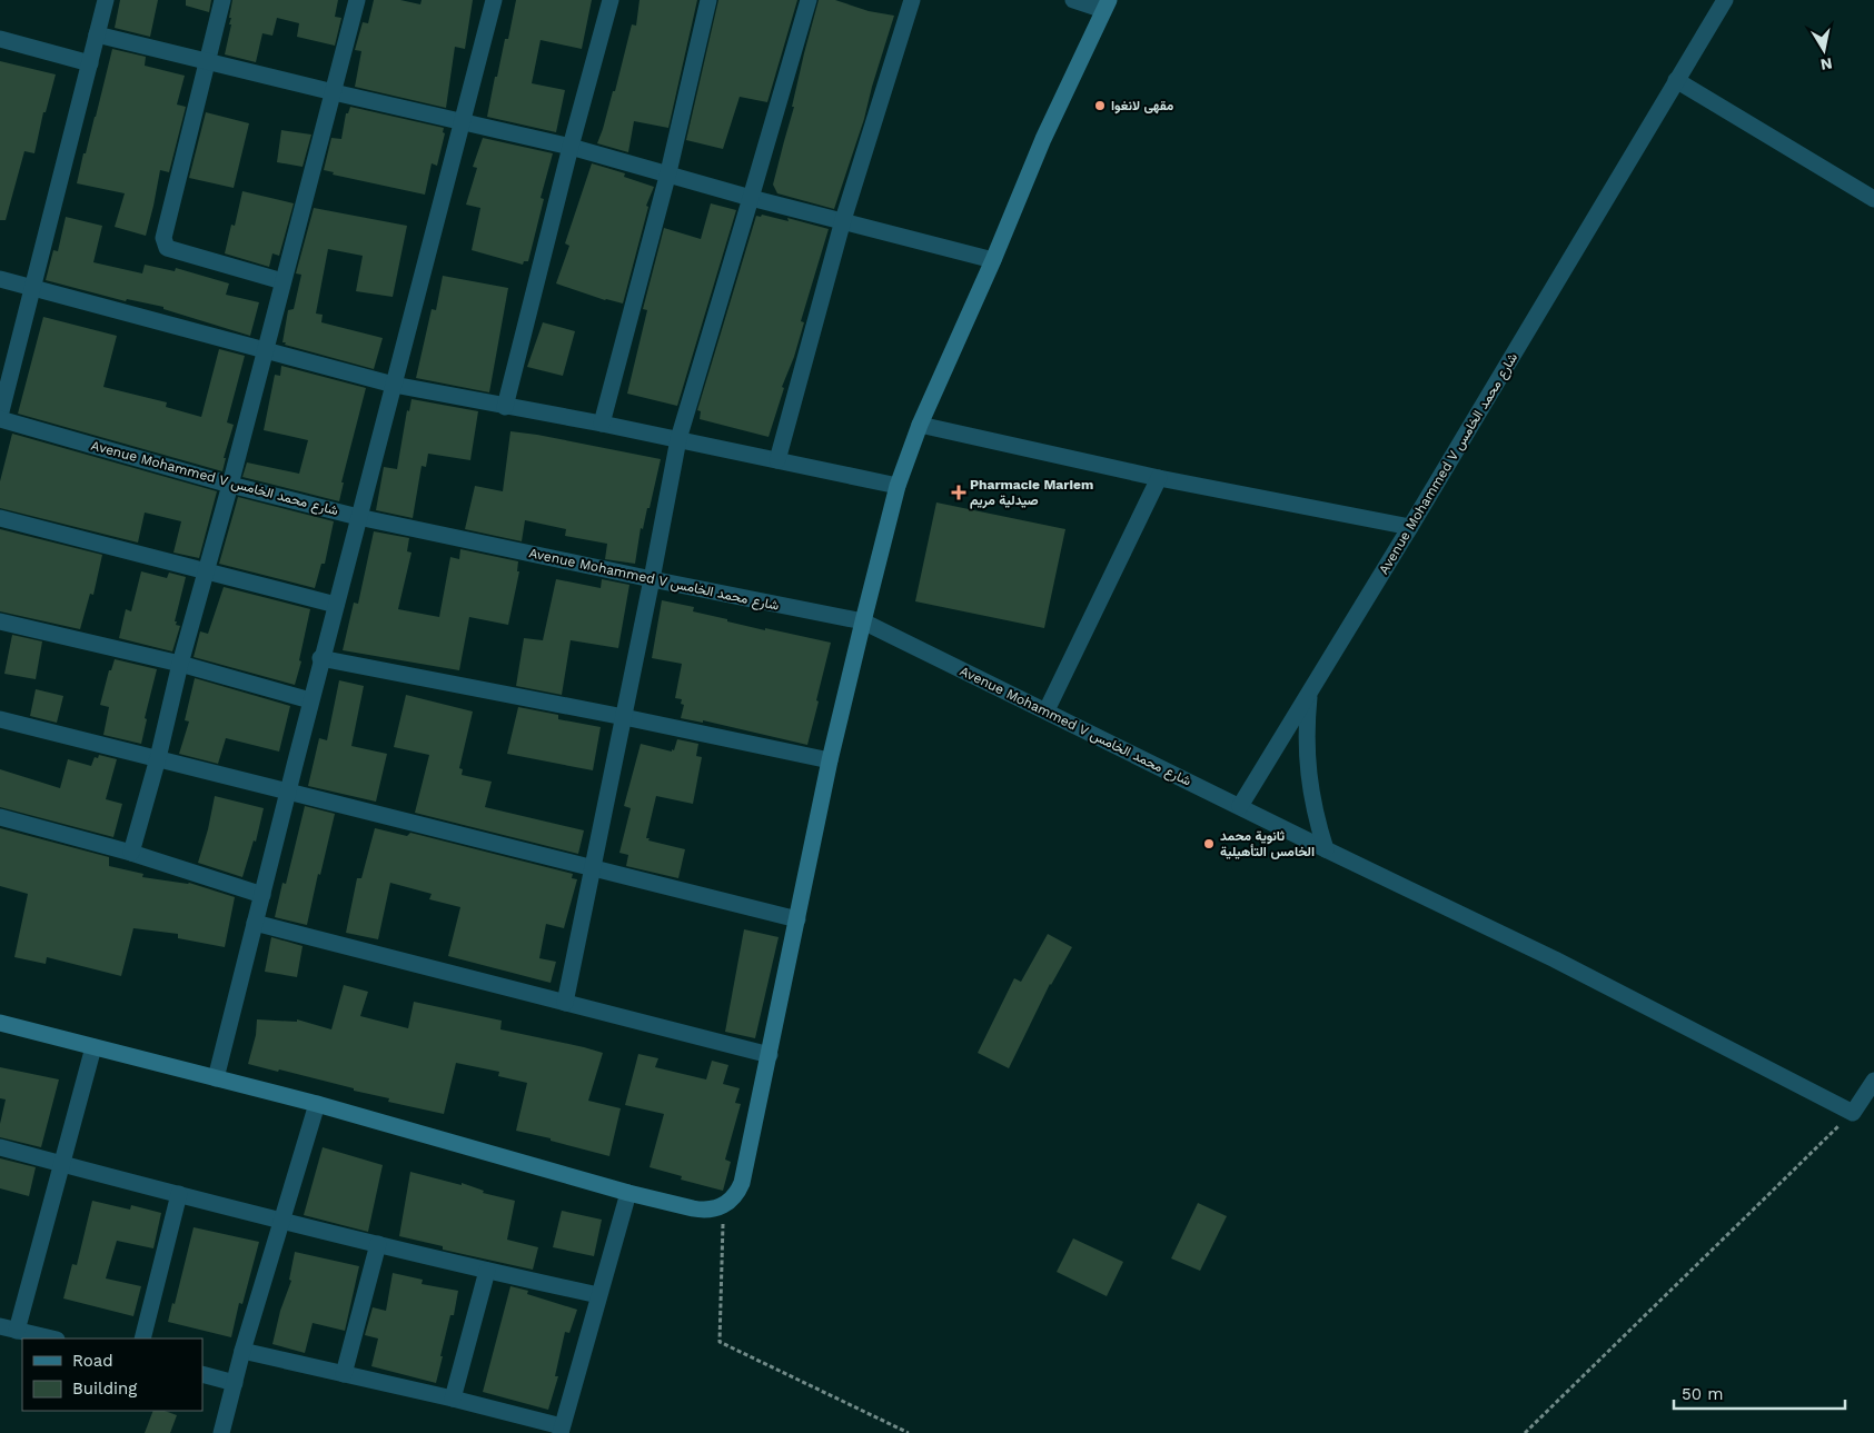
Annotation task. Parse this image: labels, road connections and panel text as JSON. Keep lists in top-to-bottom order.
{
  "streets": {
    "street": ["Avenue Mohammed V شارع محمد الخامس"]
  },
  "places": {
    "other": ["مقهى لانغوا", "ثانوية محمد الخامس التأهيلية"],
    "health": ["Pharmacie Mariem صيدلية مريم"]
  },
  "legend": ["Road", "Building"],
  "scale_bar": "50 m",
  "north": "bottom"
}
